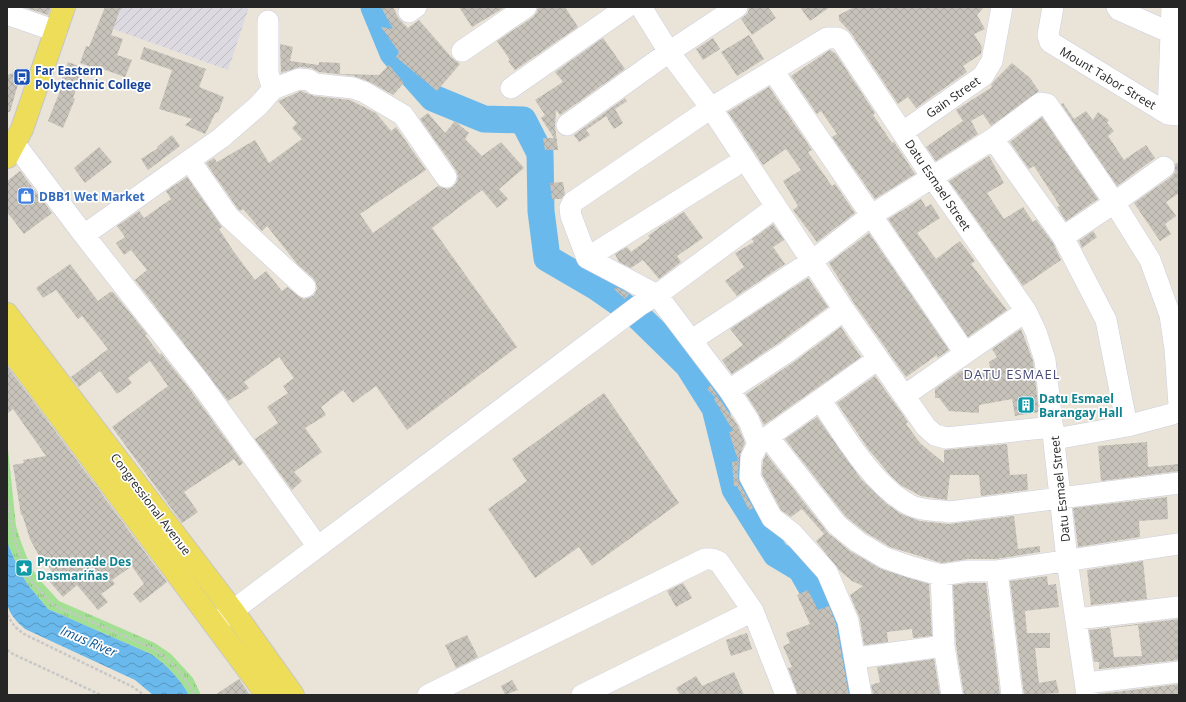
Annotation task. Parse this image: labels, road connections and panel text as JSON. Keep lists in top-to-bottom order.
{
  "streets": {
    "main road": ["Congressional Avenue"],
    "street": ["Mount Tabor Street", "Gain Street", "Datu Esmael Street"]
  },
  "crossings": [
    ["Gain Street", "Datu Esmael Street"]
  ],
  "districts": ["DATU ESMAEL"],
  "water": ["Imus River"],
  "places": {
    "bus stop": ["Far Eastern Polytechnic College"],
    "shop": ["DBB1 Wet Market"],
    "building": ["Datu Esmael Barangay Hall"],
    "place": ["Promenade Des Dasmariñas"]
  }
}
